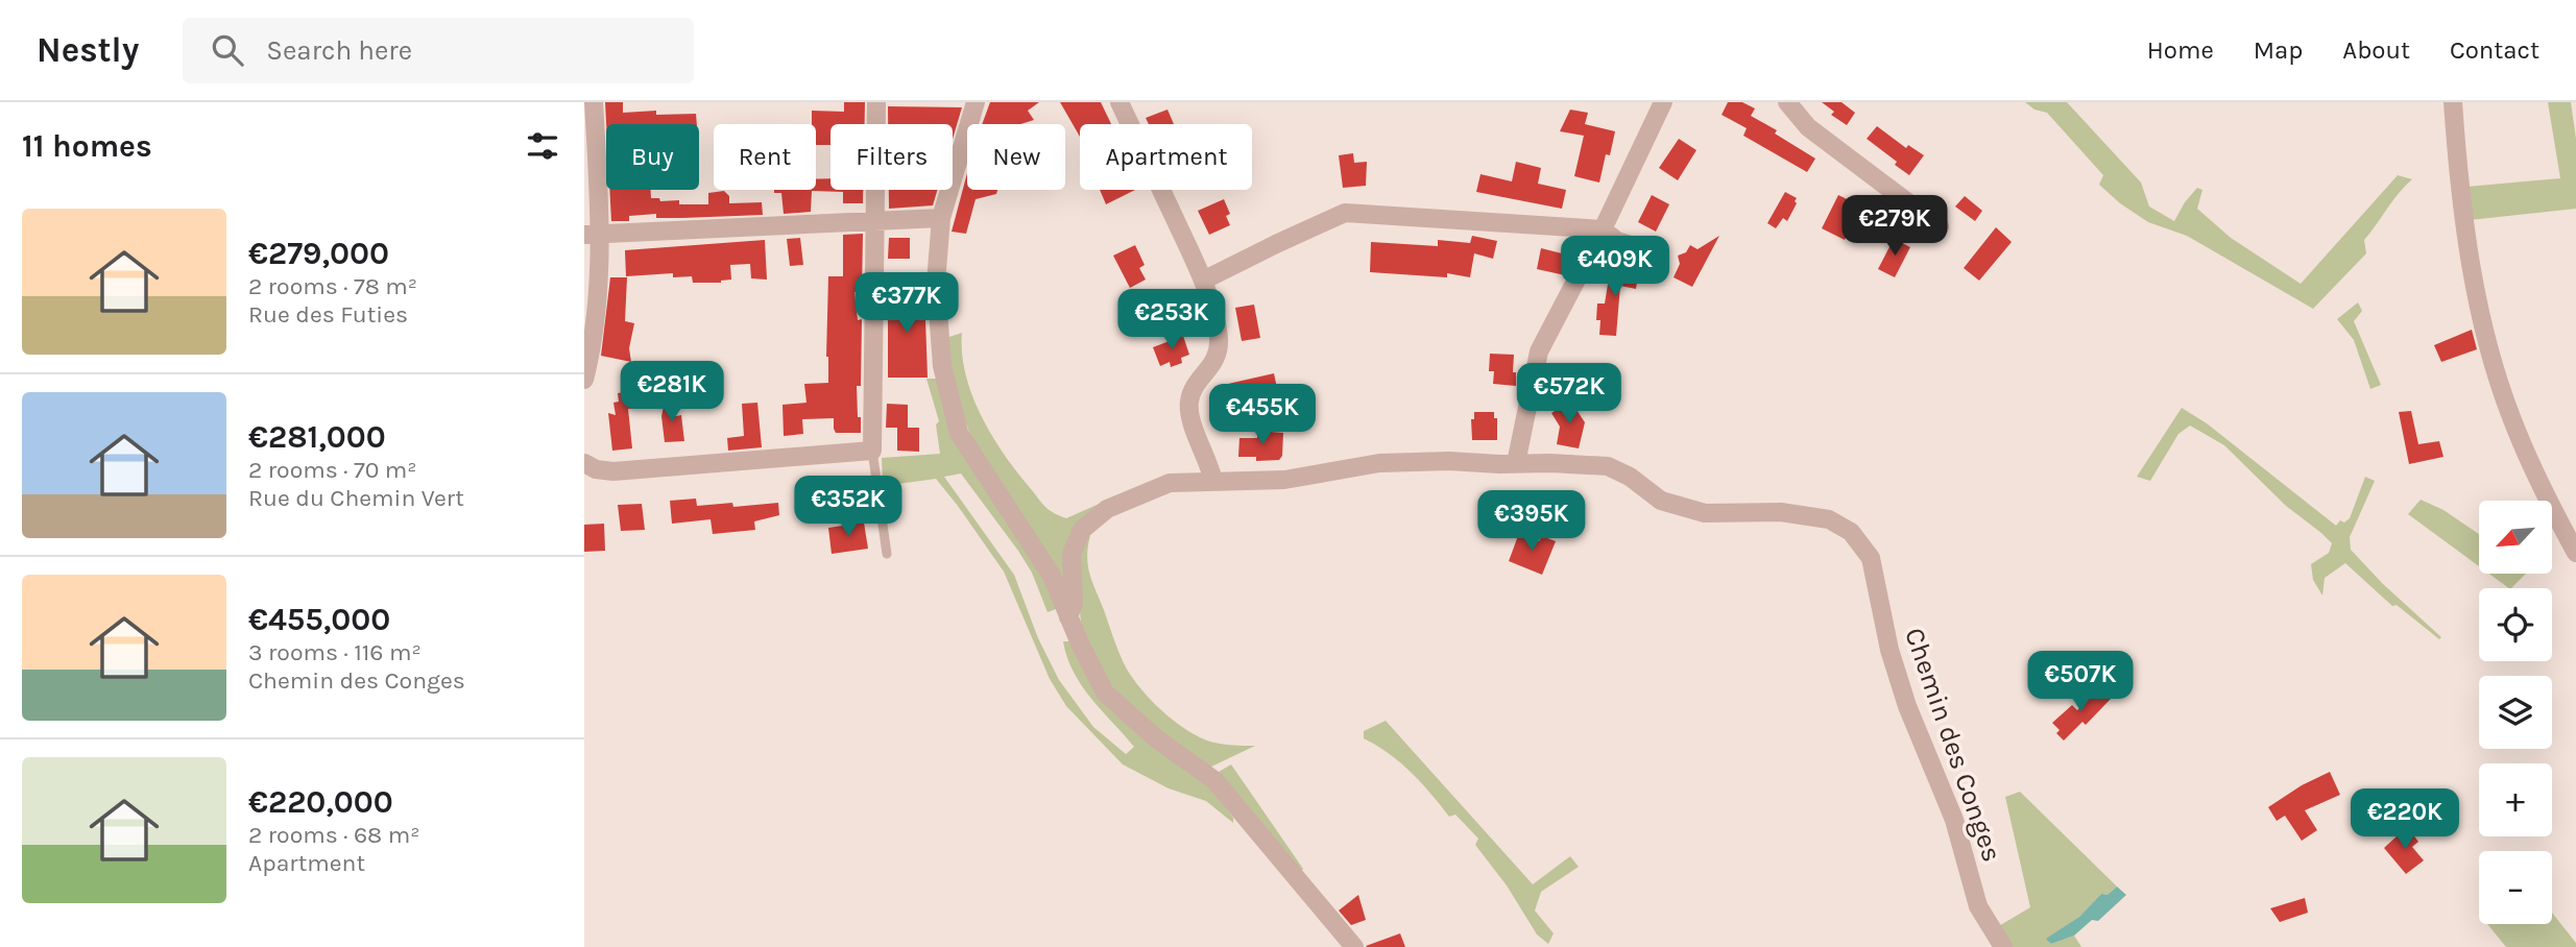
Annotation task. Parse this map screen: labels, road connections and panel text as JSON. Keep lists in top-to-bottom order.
{
  "streets": {
    "street": ["Chemin des Conges"]
  },
  "north": "bottom left",
  "page": {
    "header": "Nestly",
    "search": "Search here",
    "nav": [
      "Home",
      "Map",
      "About",
      "Contact"
    ],
    "heading": "11 homes",
    "chip": [
      "Buy",
      "Rent",
      "Filters",
      "New",
      "Apartment"
    ],
    "list": [
      {
        "name": "€279,000",
        "note": "2 rooms · 78 m² · Rue des Futies"
      },
      {
        "name": "€281,000",
        "note": "2 rooms · 70 m² · Rue du Chemin Vert"
      },
      {
        "name": "€455,000",
        "note": "3 rooms · 116 m² · Chemin des Conges"
      },
      {
        "name": "€220,000",
        "note": "2 rooms · 68 m² · Apartment"
      }
    ],
    "price": [
      "€279K",
      "€409K",
      "€377K",
      "€253K",
      "€281K",
      "€572K",
      "€455K",
      "€352K",
      "€395K",
      "€507K",
      "€220K"
    ],
    "map_buttons": ["+", "−"]
  }
}
